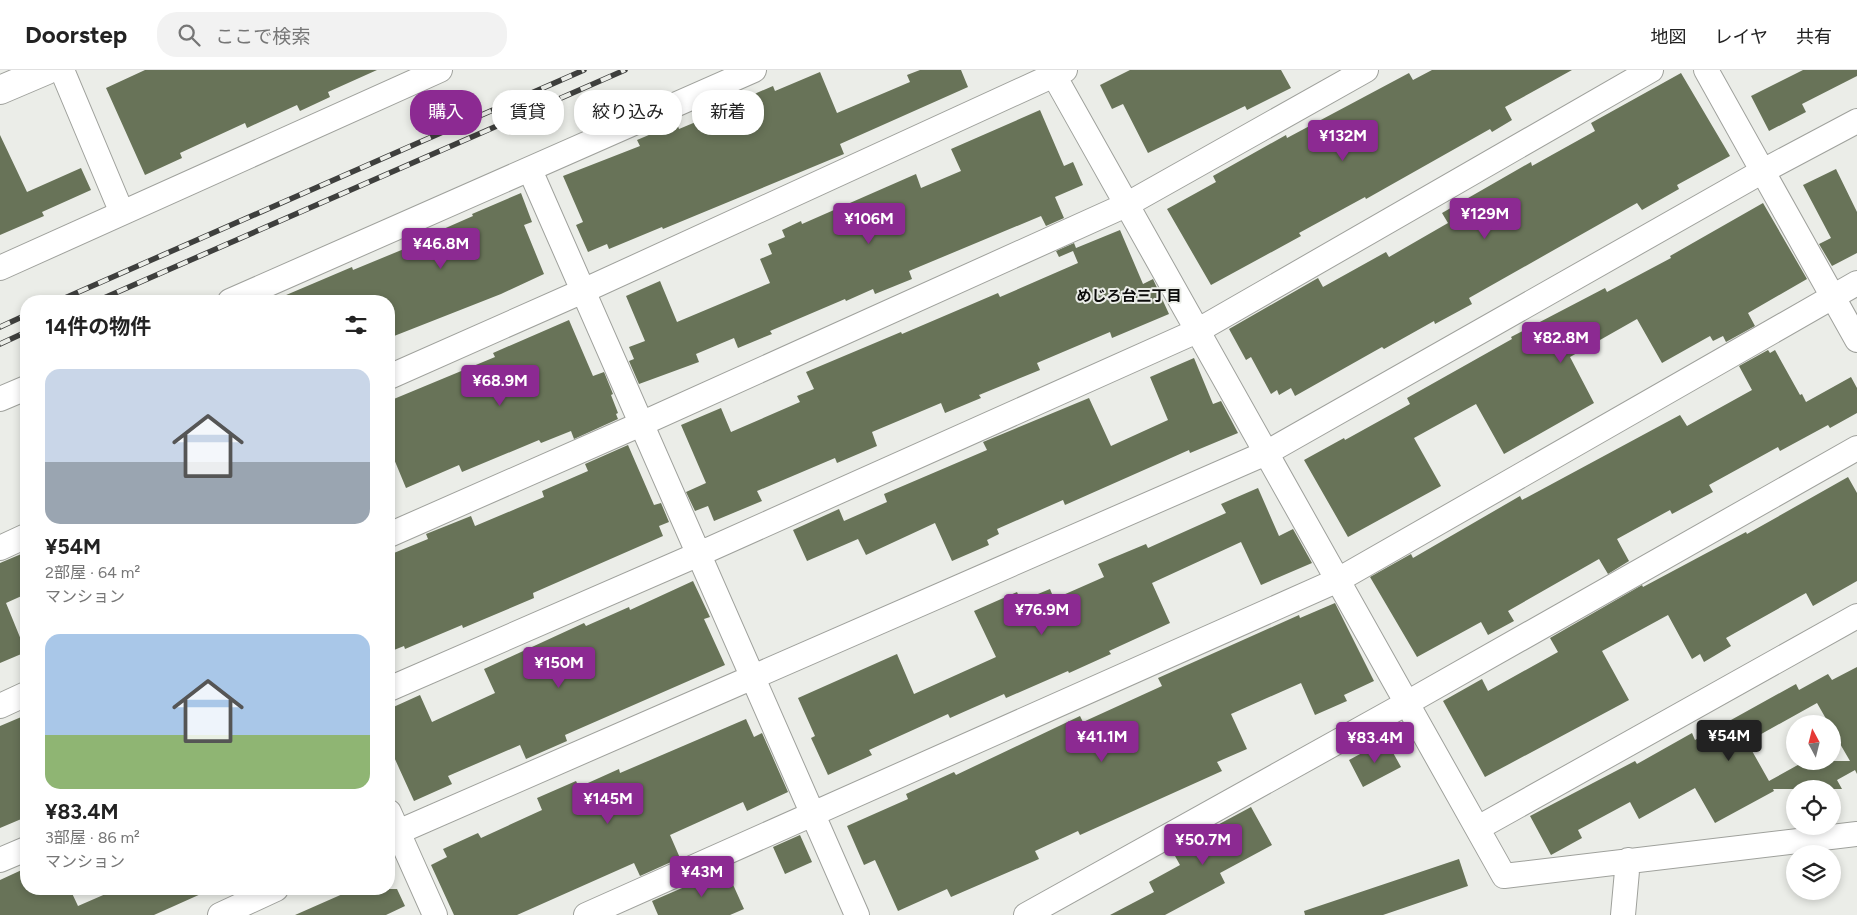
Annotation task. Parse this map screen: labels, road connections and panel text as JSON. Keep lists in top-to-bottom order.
{
  "districts": ["めじろ台三丁目"],
  "north": "top",
  "page": {
    "header": "Doorstep",
    "search": "ここで検索",
    "nav": ["地図", "レイヤ", "共有"],
    "chip": [
      "購入",
      "賃貸",
      "絞り込み",
      "新着"
    ],
    "price": [
      "¥132M",
      "¥129M",
      "¥106M",
      "¥46.8M",
      "¥82.8M",
      "¥68.9M",
      "¥76.9M",
      "¥150M",
      "¥54M",
      "¥41.1M",
      "¥83.4M",
      "¥145M",
      "¥50.7M",
      "¥43M"
    ],
    "heading": "14件の物件",
    "list": [
      {
        "name": "¥54M",
        "note": "2部屋 · 64 m² · マンション"
      },
      {
        "name": "¥83.4M",
        "note": "3部屋 · 86 m² · マンション"
      }
    ]
  }
}
